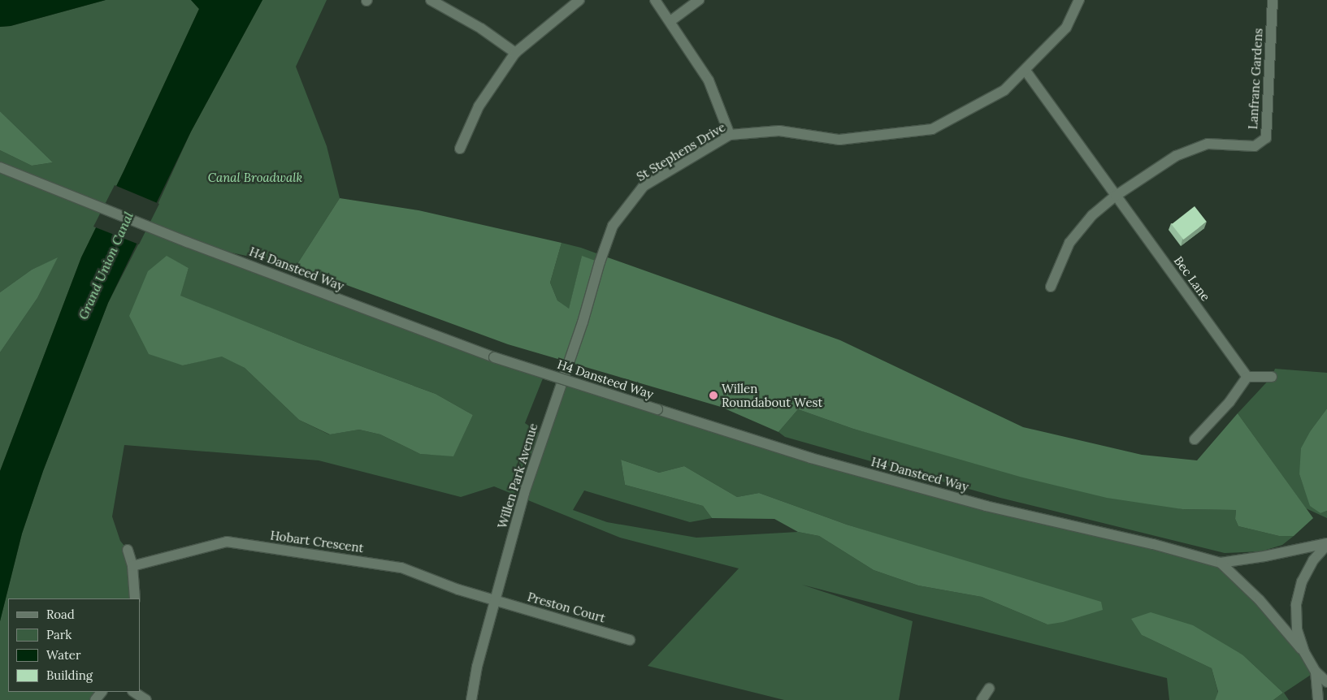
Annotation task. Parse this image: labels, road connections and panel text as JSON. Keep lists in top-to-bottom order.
{
  "streets": {
    "street": [
      "Lanfranc Gardens",
      "St Stephens Drive",
      "H4 Dansteed Way",
      "Bec Lane",
      "Willen Park Avenue",
      "Hobart Crescent",
      "Preston Court"
    ]
  },
  "crossings": [
    ["Lanfranc Gardens", "Bec Lane"],
    ["St Stephens Drive", "Bec Lane"],
    ["St Stephens Drive", "Willen Park Avenue"],
    ["Willen Park Avenue", "Hobart Crescent"],
    ["Willen Park Avenue", "Preston Court"],
    ["Hobart Crescent", "Preston Court"]
  ],
  "water": ["Grand Union Canal"],
  "parks": ["Canal Broadwalk"],
  "places": ["Willen Roundabout West"],
  "legend": [
    "Road",
    "Park",
    "Water",
    "Building"
  ]
}
